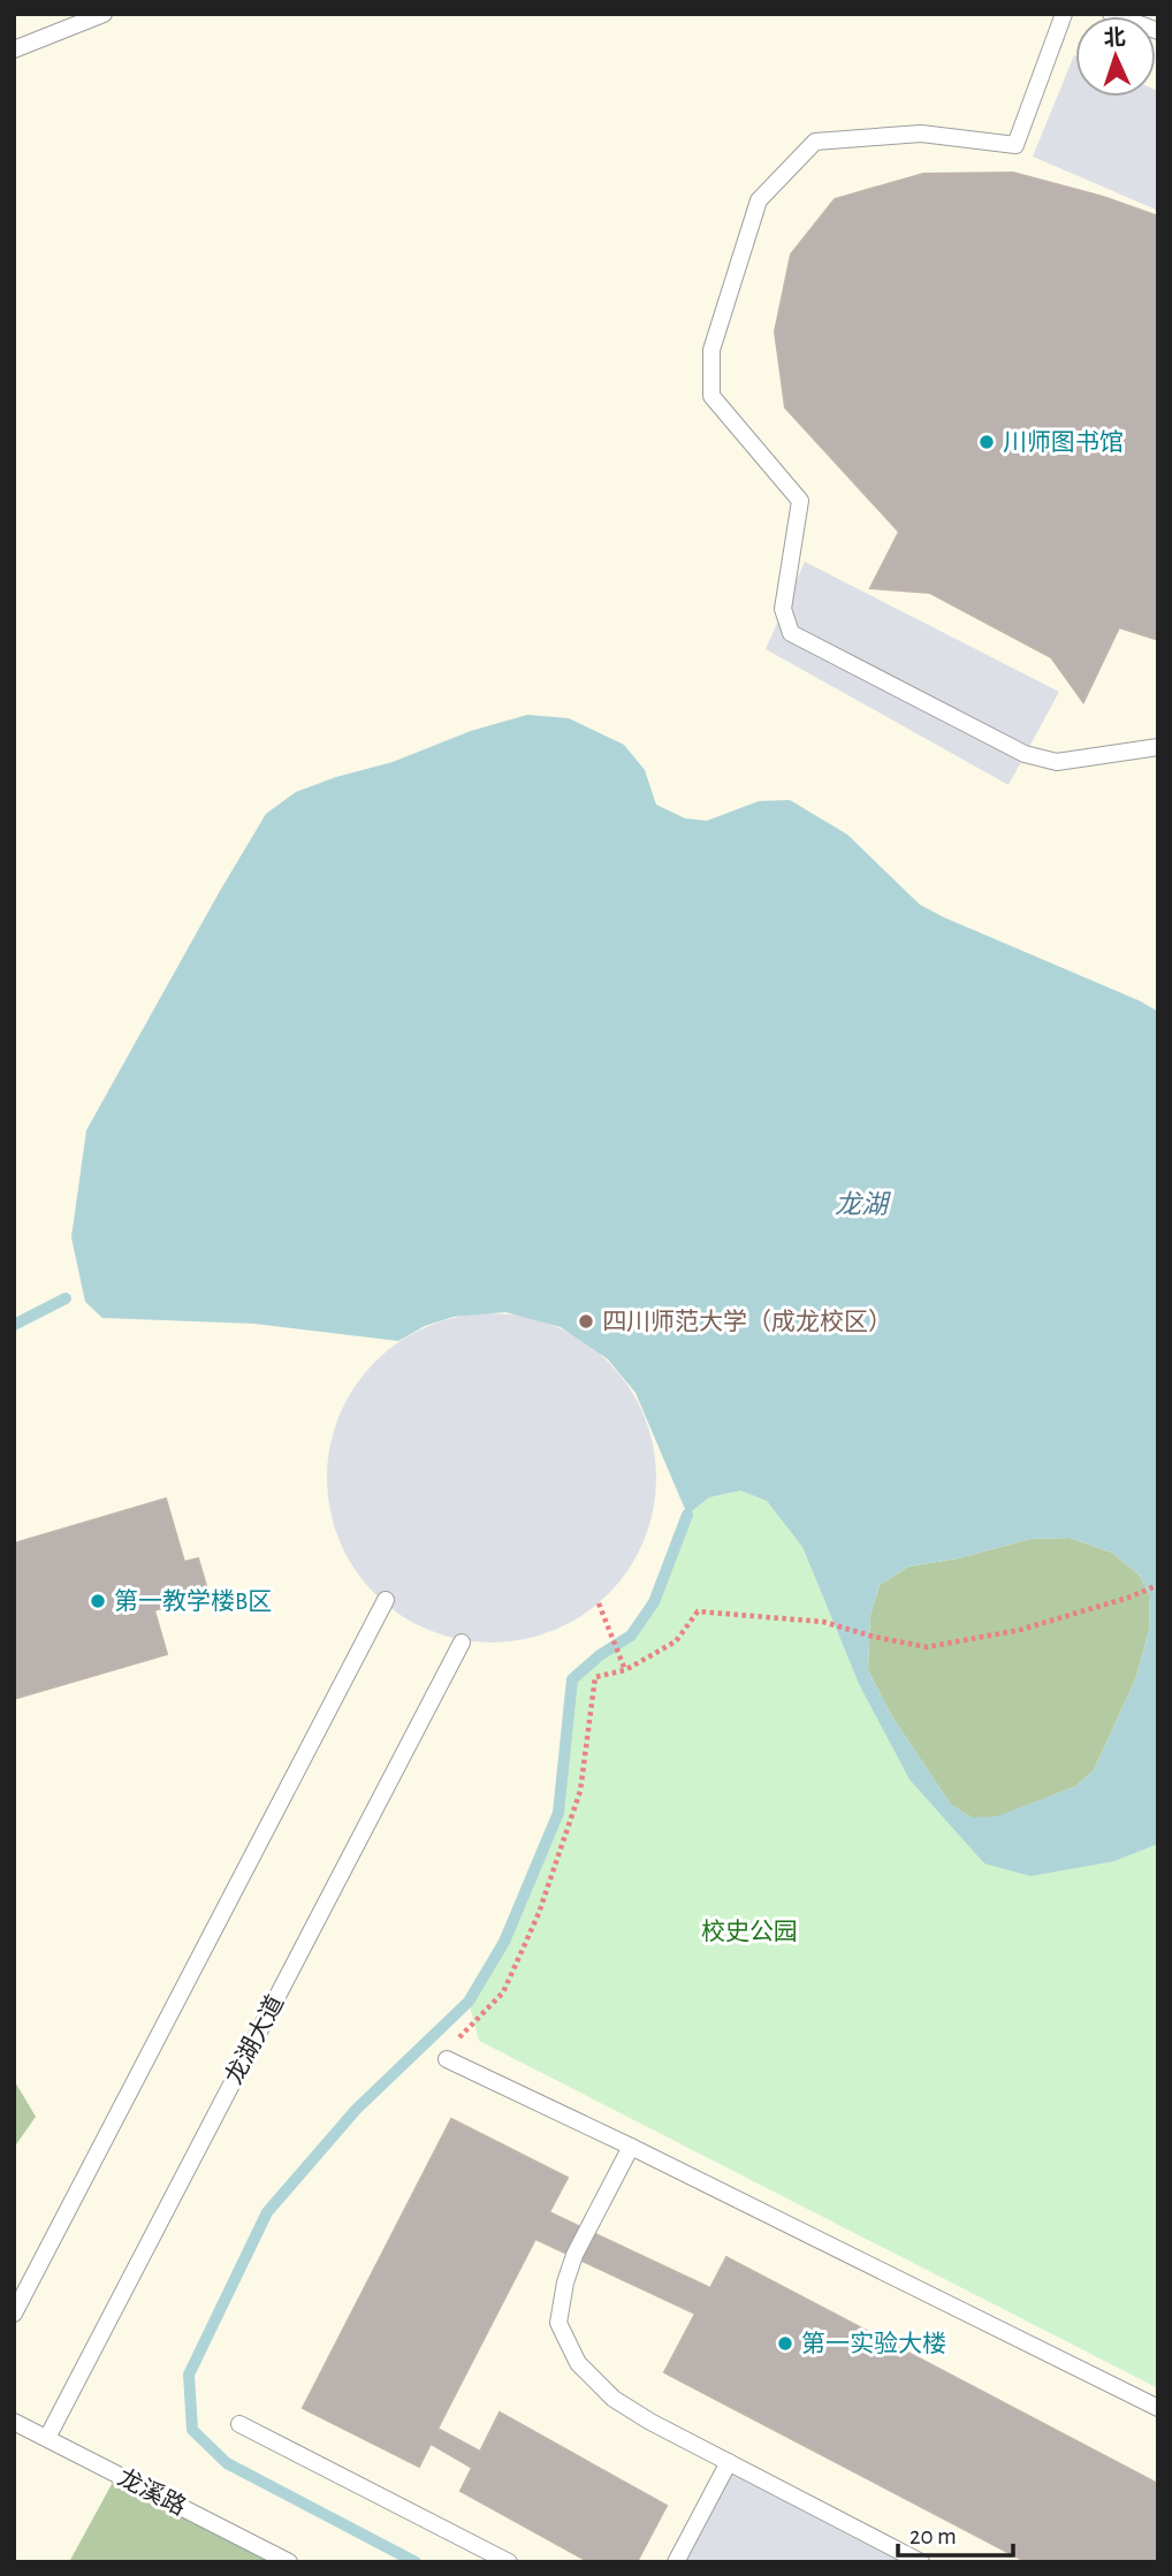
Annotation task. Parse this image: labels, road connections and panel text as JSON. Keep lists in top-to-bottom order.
{
  "streets": {
    "lane": ["龙湖大道", "龙溪路"]
  },
  "crossings": [
    ["龙湖大道", "龙溪路"]
  ],
  "water": ["龙湖"],
  "parks": ["校史公园"],
  "places": [
    "川师图书馆",
    "四川师范大学（成龙校区）",
    "第一教学楼B区",
    "第一实验大楼"
  ],
  "scale_bar": "20 m",
  "north": "top"
}
